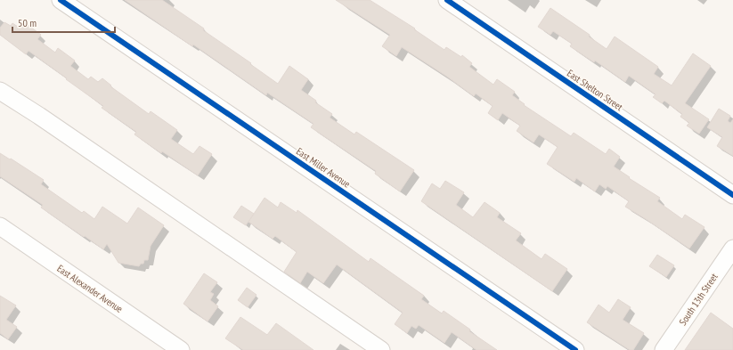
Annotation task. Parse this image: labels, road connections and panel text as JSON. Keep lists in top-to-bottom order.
{
  "streets": {
    "street": [
      "East Shelton Street",
      "East Miller Avenue",
      "East Alexander Avenue",
      "South 13th Street"
    ]
  },
  "scale_bar": "50 m"
}
